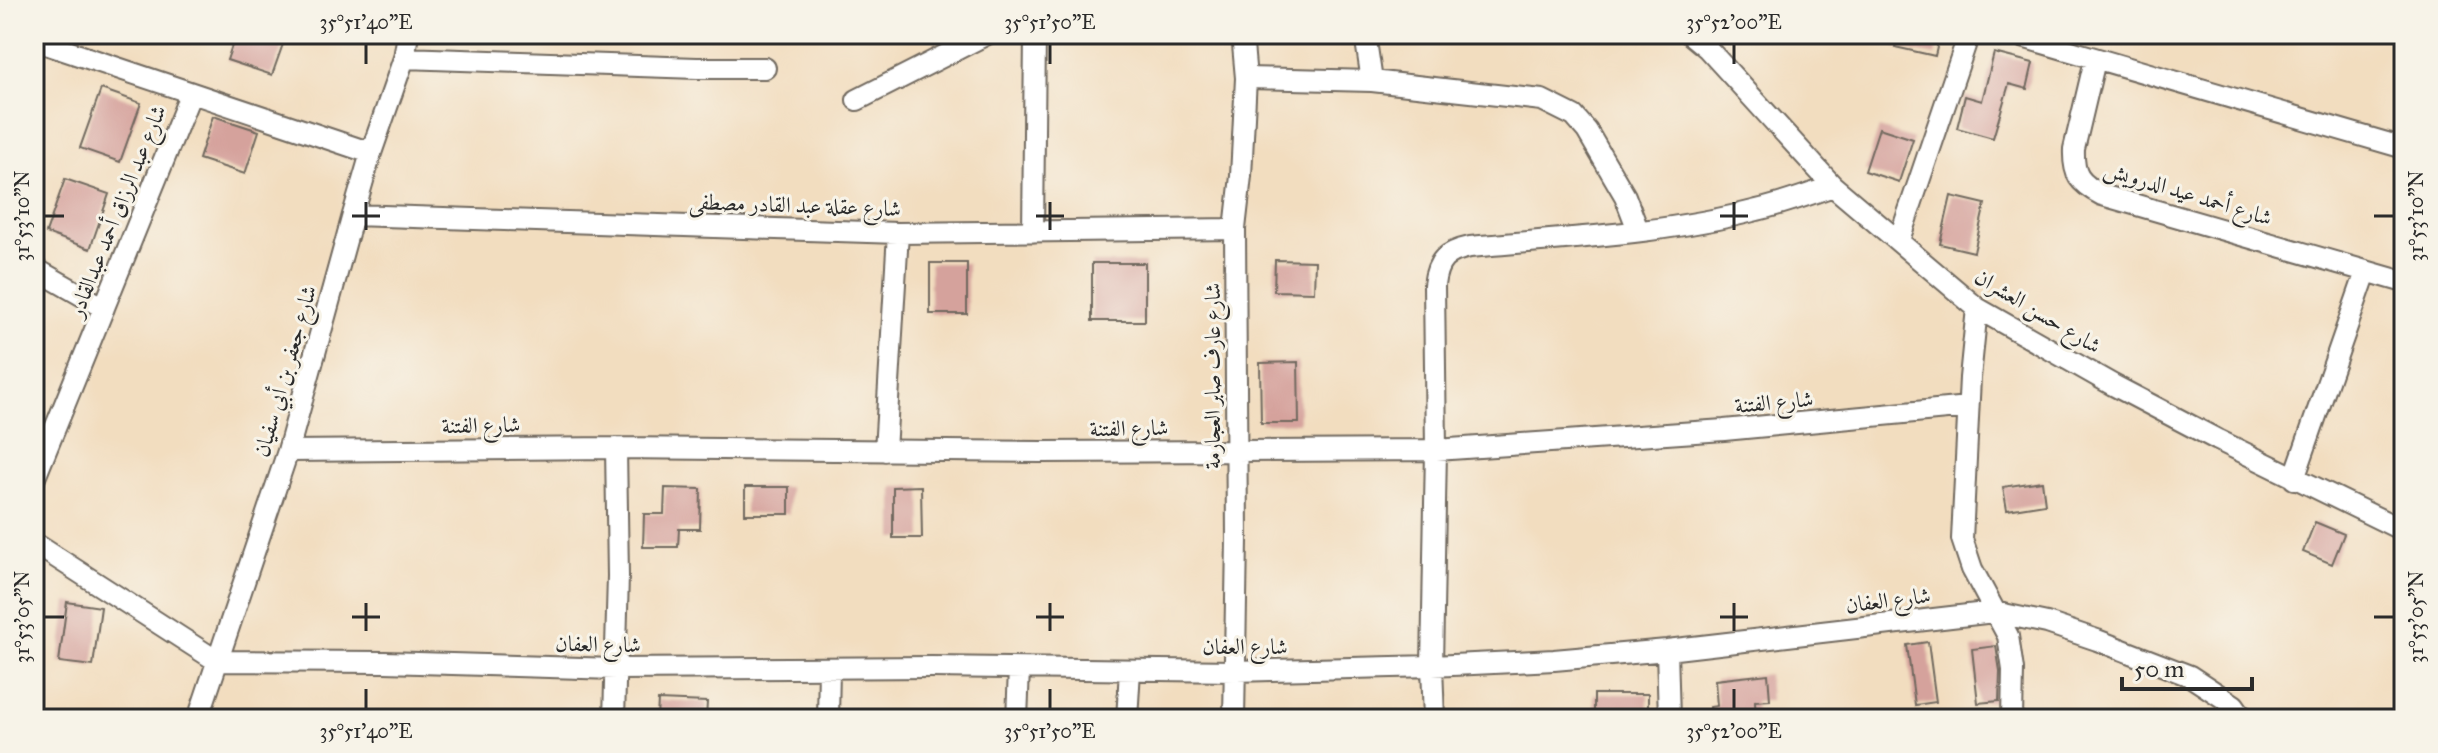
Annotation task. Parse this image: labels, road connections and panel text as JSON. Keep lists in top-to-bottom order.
{
  "streets": {
    "street": [
      "شارع أحمد عيد الدرويش",
      "شارع عقلة عبد القادر مصطفى",
      "شارع عبد الرزاق أحمد عبدالقادر",
      "شارع حسن العشران",
      "شارع جعفر بن أبي سفيان",
      "شارع عارف صابر العجارمة",
      "شارع الفتنة",
      "شارع العفان"
    ]
  },
  "crossings": [
    ["شارع عقلة عبد القادر مصطفى", "شارع جعفر بن أبي سفيان"],
    ["شارع عقلة عبد القادر مصطفى", "شارع عارف صابر العجارمة"],
    ["شارع جعفر بن أبي سفيان", "شارع الفتنة"],
    ["شارع جعفر بن أبي سفيان", "شارع العفان"],
    ["شارع عارف صابر العجارمة", "شارع الفتنة"],
    ["شارع عارف صابر العجارمة", "شارع العفان"]
  ],
  "scale_bar": "50 m",
  "coordinates": [
    "35°51'40\"E",
    "35°51'50\"E",
    "35°52'00\"E",
    "31°53'10\"N",
    "31°53'05\"N"
  ]
}
